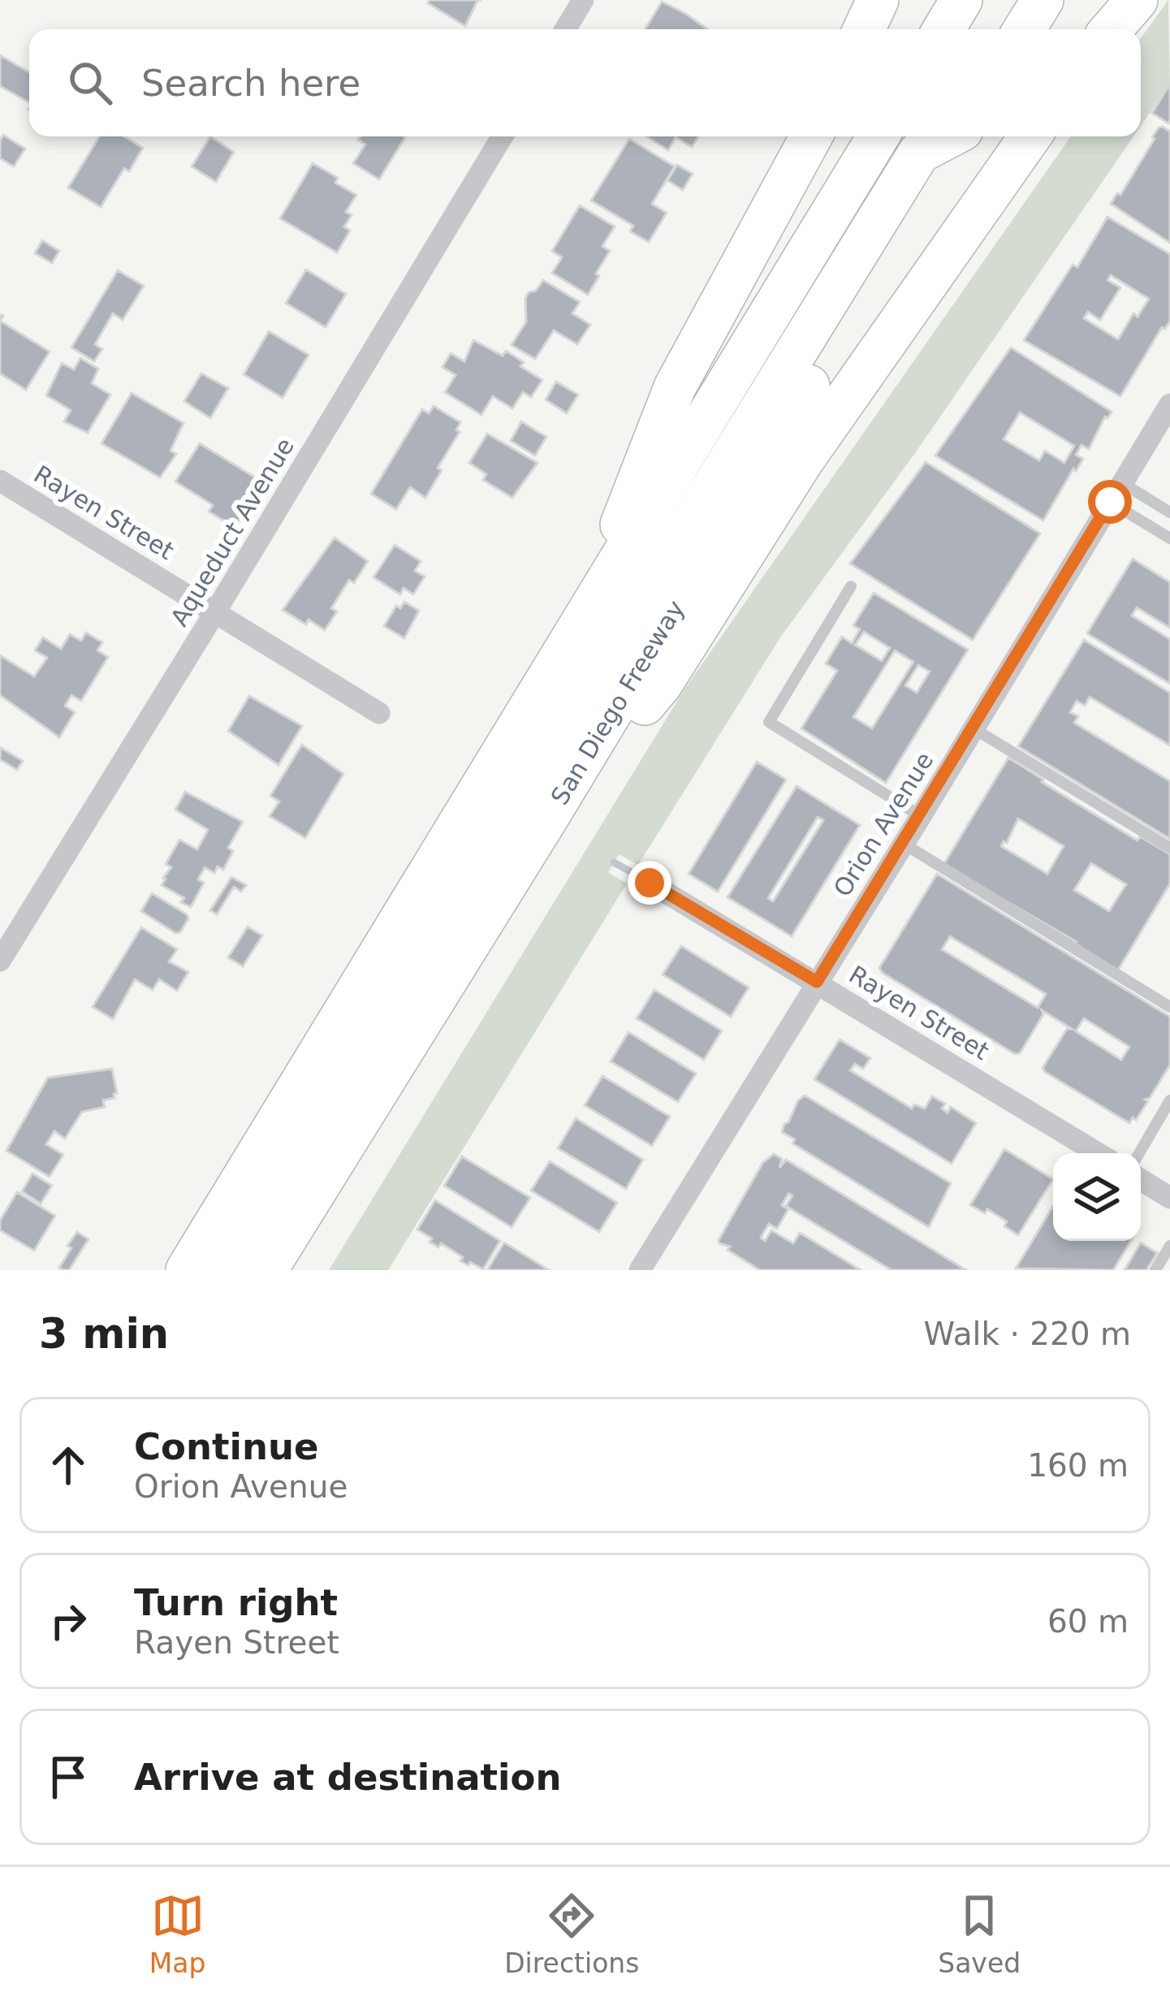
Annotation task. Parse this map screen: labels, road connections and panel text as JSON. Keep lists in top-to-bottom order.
{
  "streets": {
    "highway": ["San Diego Freeway"],
    "street": ["Rayen Street", "Aqueduct Avenue", "Orion Avenue"]
  },
  "crossings": [
    ["Rayen Street", "Aqueduct Avenue"],
    ["Rayen Street", "Orion Avenue"]
  ],
  "page": {
    "search": "Search here",
    "heading": ["3 min", "Walk · 220 m"],
    "list": [
      ["Continue", "Orion Avenue", "160 m"],
      ["Turn right", "Rayen Street", "60 m"],
      "Arrive at destination"
    ],
    "nav": ["Map", "Directions", "Saved"]
  }
}
